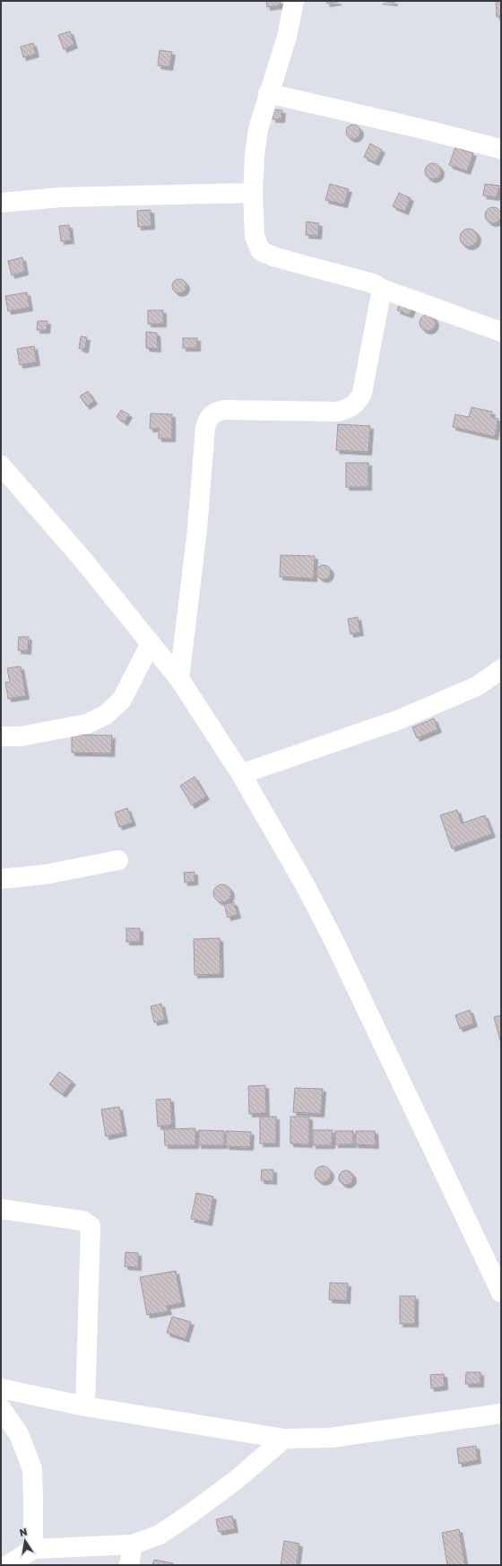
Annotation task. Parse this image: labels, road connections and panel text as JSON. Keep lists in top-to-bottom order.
{
  "north": "top"
}
